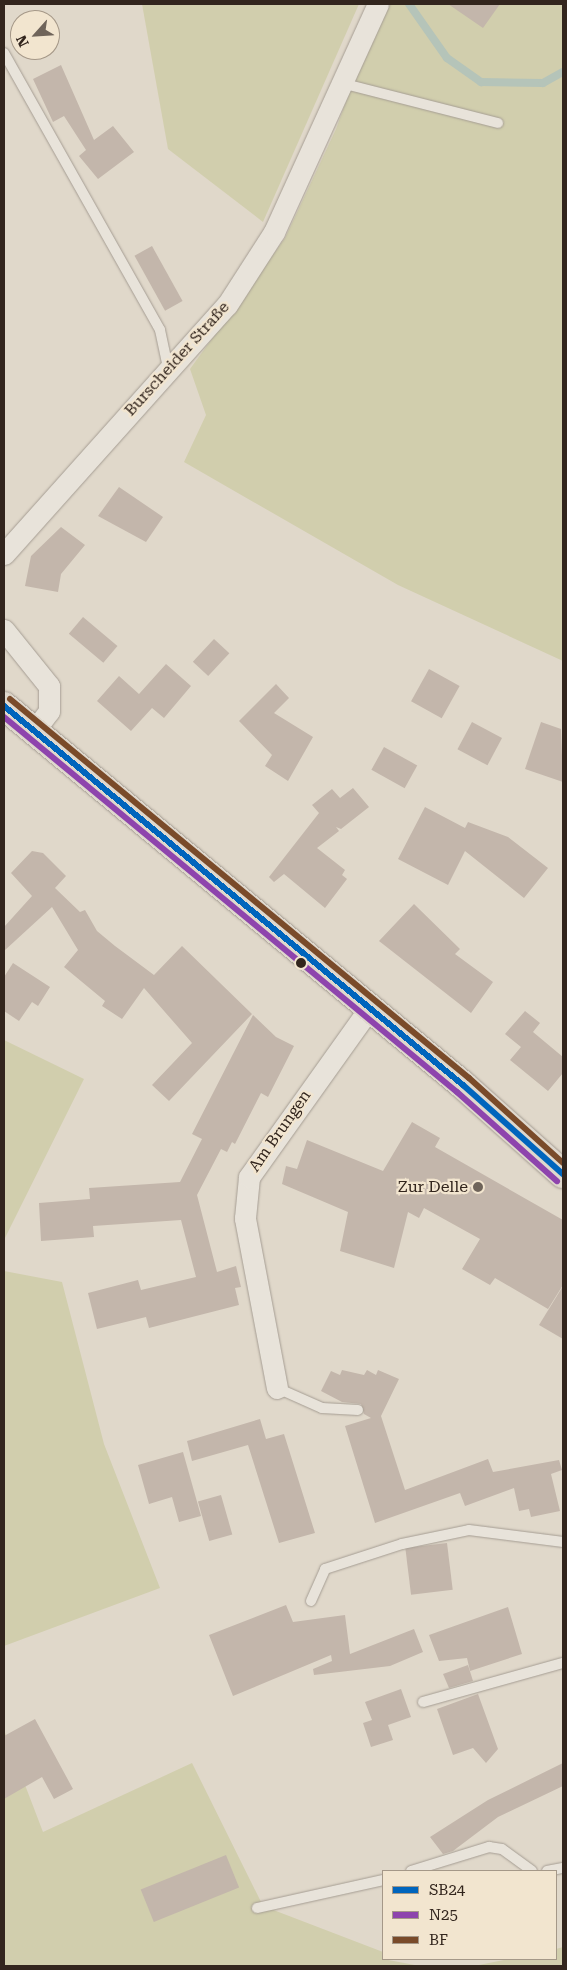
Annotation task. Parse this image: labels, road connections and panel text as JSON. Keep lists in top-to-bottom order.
{
  "streets": {
    "street": ["Burscheider Straße", "Am Brungen"]
  },
  "places": ["Zur Delle"],
  "lines": ["transit line BF", "transit line SB24", "transit line N25"],
  "legend": ["SB24", "N25", "BF"],
  "north": "bottom left"
}
